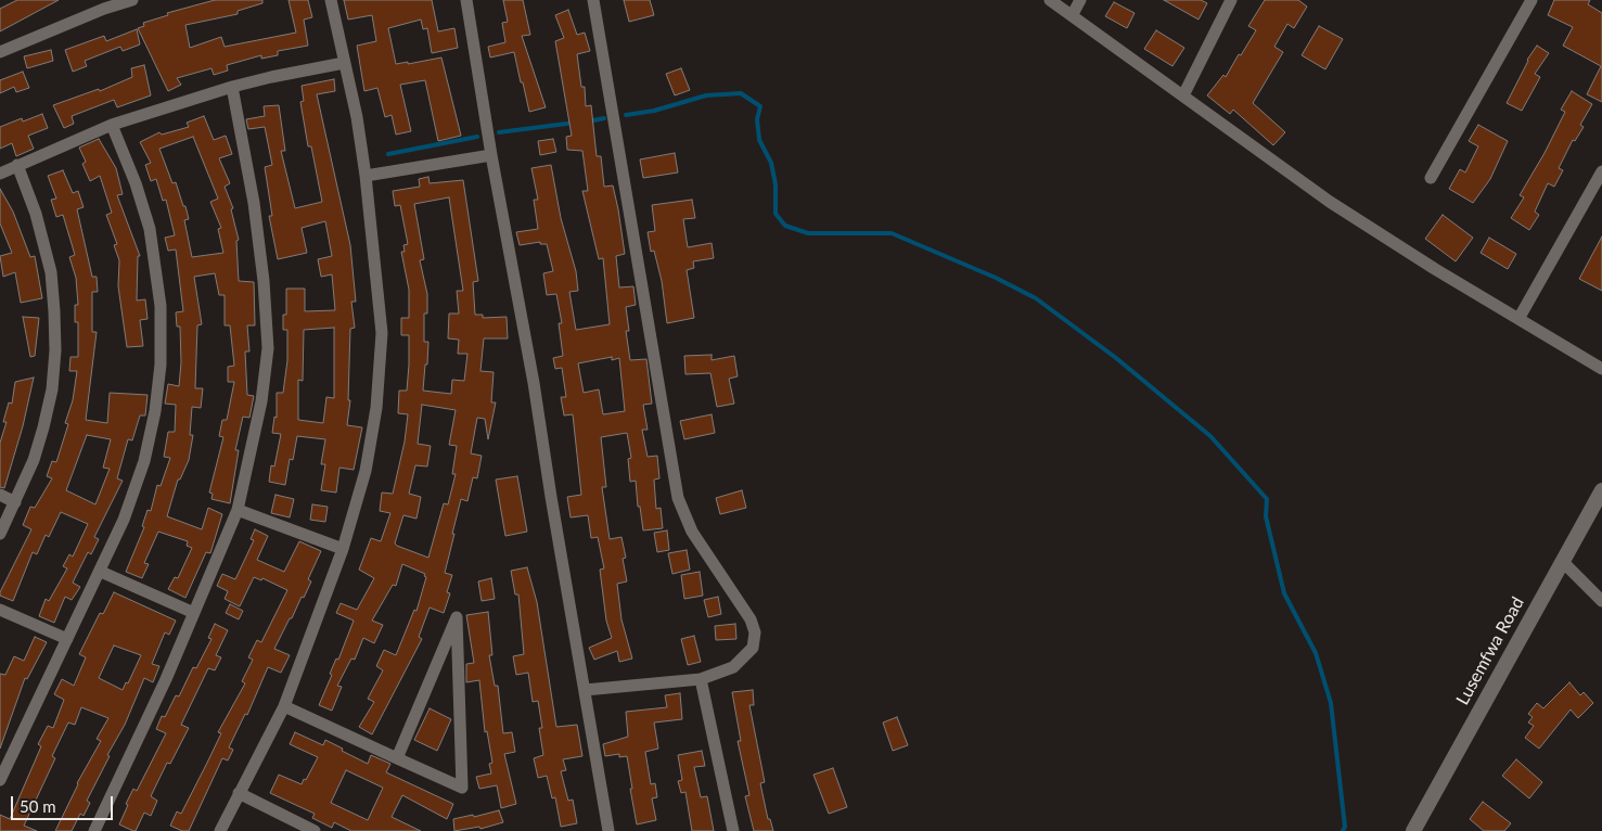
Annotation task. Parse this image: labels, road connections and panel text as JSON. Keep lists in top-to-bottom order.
{
  "streets": {
    "street": ["Lusemfwa Road"]
  },
  "scale_bar": "50 m"
}
